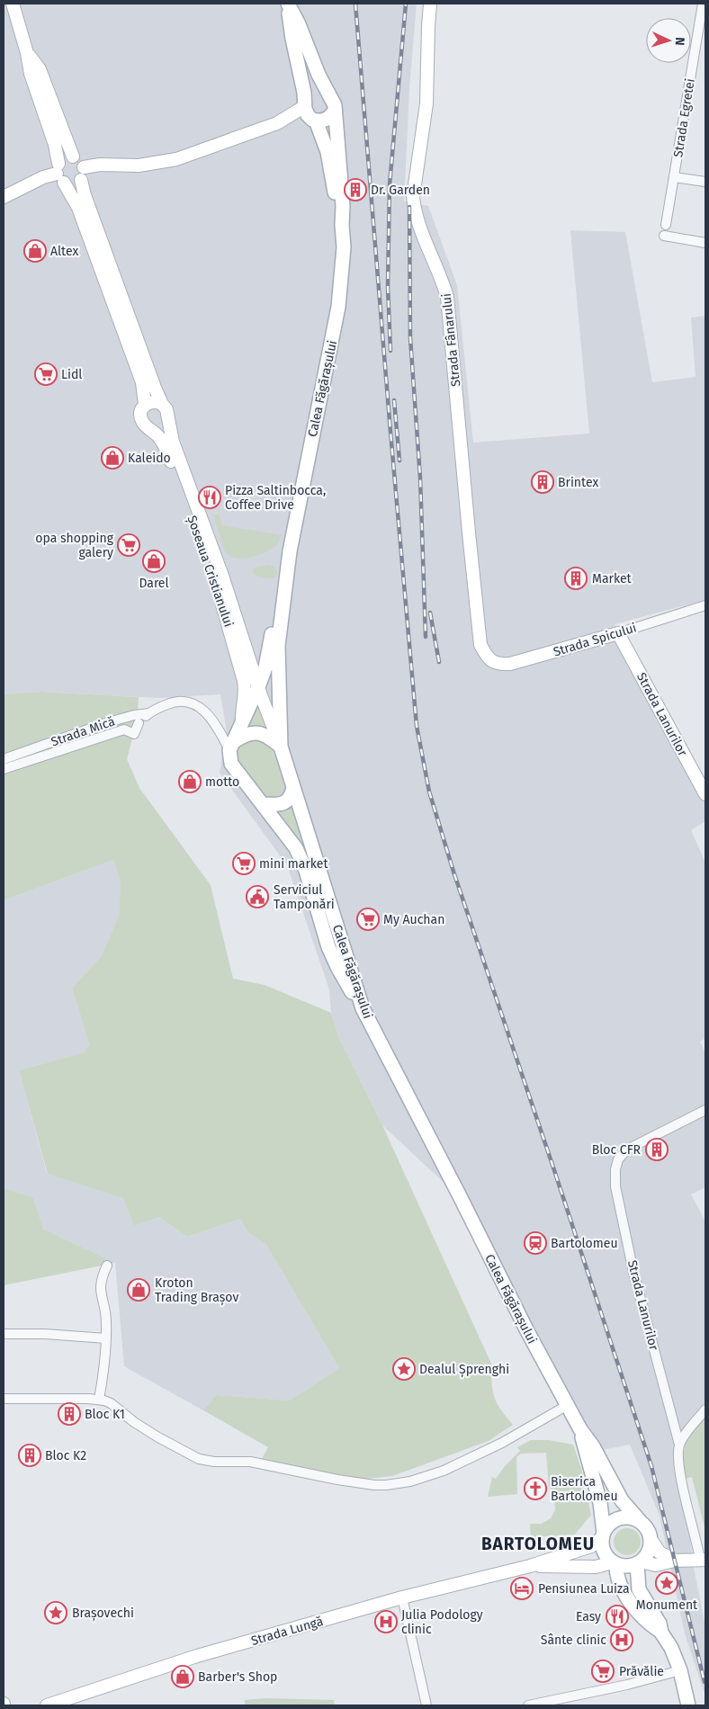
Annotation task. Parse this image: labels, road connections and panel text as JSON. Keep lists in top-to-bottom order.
{
  "streets": {
    "main road": ["Calea Făgărașului"],
    "street": [
      "Strada Egretei",
      "Strada Fânarului",
      "Șoseaua Cristianului",
      "Strada Spicului",
      "Strada Lanurilor",
      "Strada Mică",
      "Strada Lungă"
    ]
  },
  "crossings": [
    ["Strada Fânarului", "Strada Spicului"],
    ["Calea Făgărașului", "Șoseaua Cristianului"],
    ["Calea Făgărașului", "Strada Lungă"],
    ["Strada Spicului", "Strada Lanurilor"]
  ],
  "districts": ["BARTOLOMEU"],
  "places": {
    "building": [
      "Dr. Garden",
      "Brintex",
      "Market",
      "Bloc CFR",
      "Bloc K1",
      "Bloc K2"
    ],
    "shop": [
      "Altex",
      "Kaleido",
      "Darel",
      "motto",
      "Kroton Trading Brașov",
      "Barber's Shop"
    ],
    "supermarket": [
      "Lidl",
      "opa shopping galery",
      "mini market",
      "My Auchan",
      "Prăvălie"
    ],
    "restaurant": ["Pizza Saltinbocca, Coffee Drive", "Easy"],
    "public building": ["Serviciul Tamponări"],
    "station": ["Bartolomeu"],
    "place": ["Dealul Șprenghi", "Monument", "Brașovechi"],
    "church": ["Biserica Bartolomeu"],
    "hotel": ["Pensiunea Luiza"],
    "hospital": ["Julia Podology clinic", "Sânte clinic"]
  },
  "north": "right"
}
